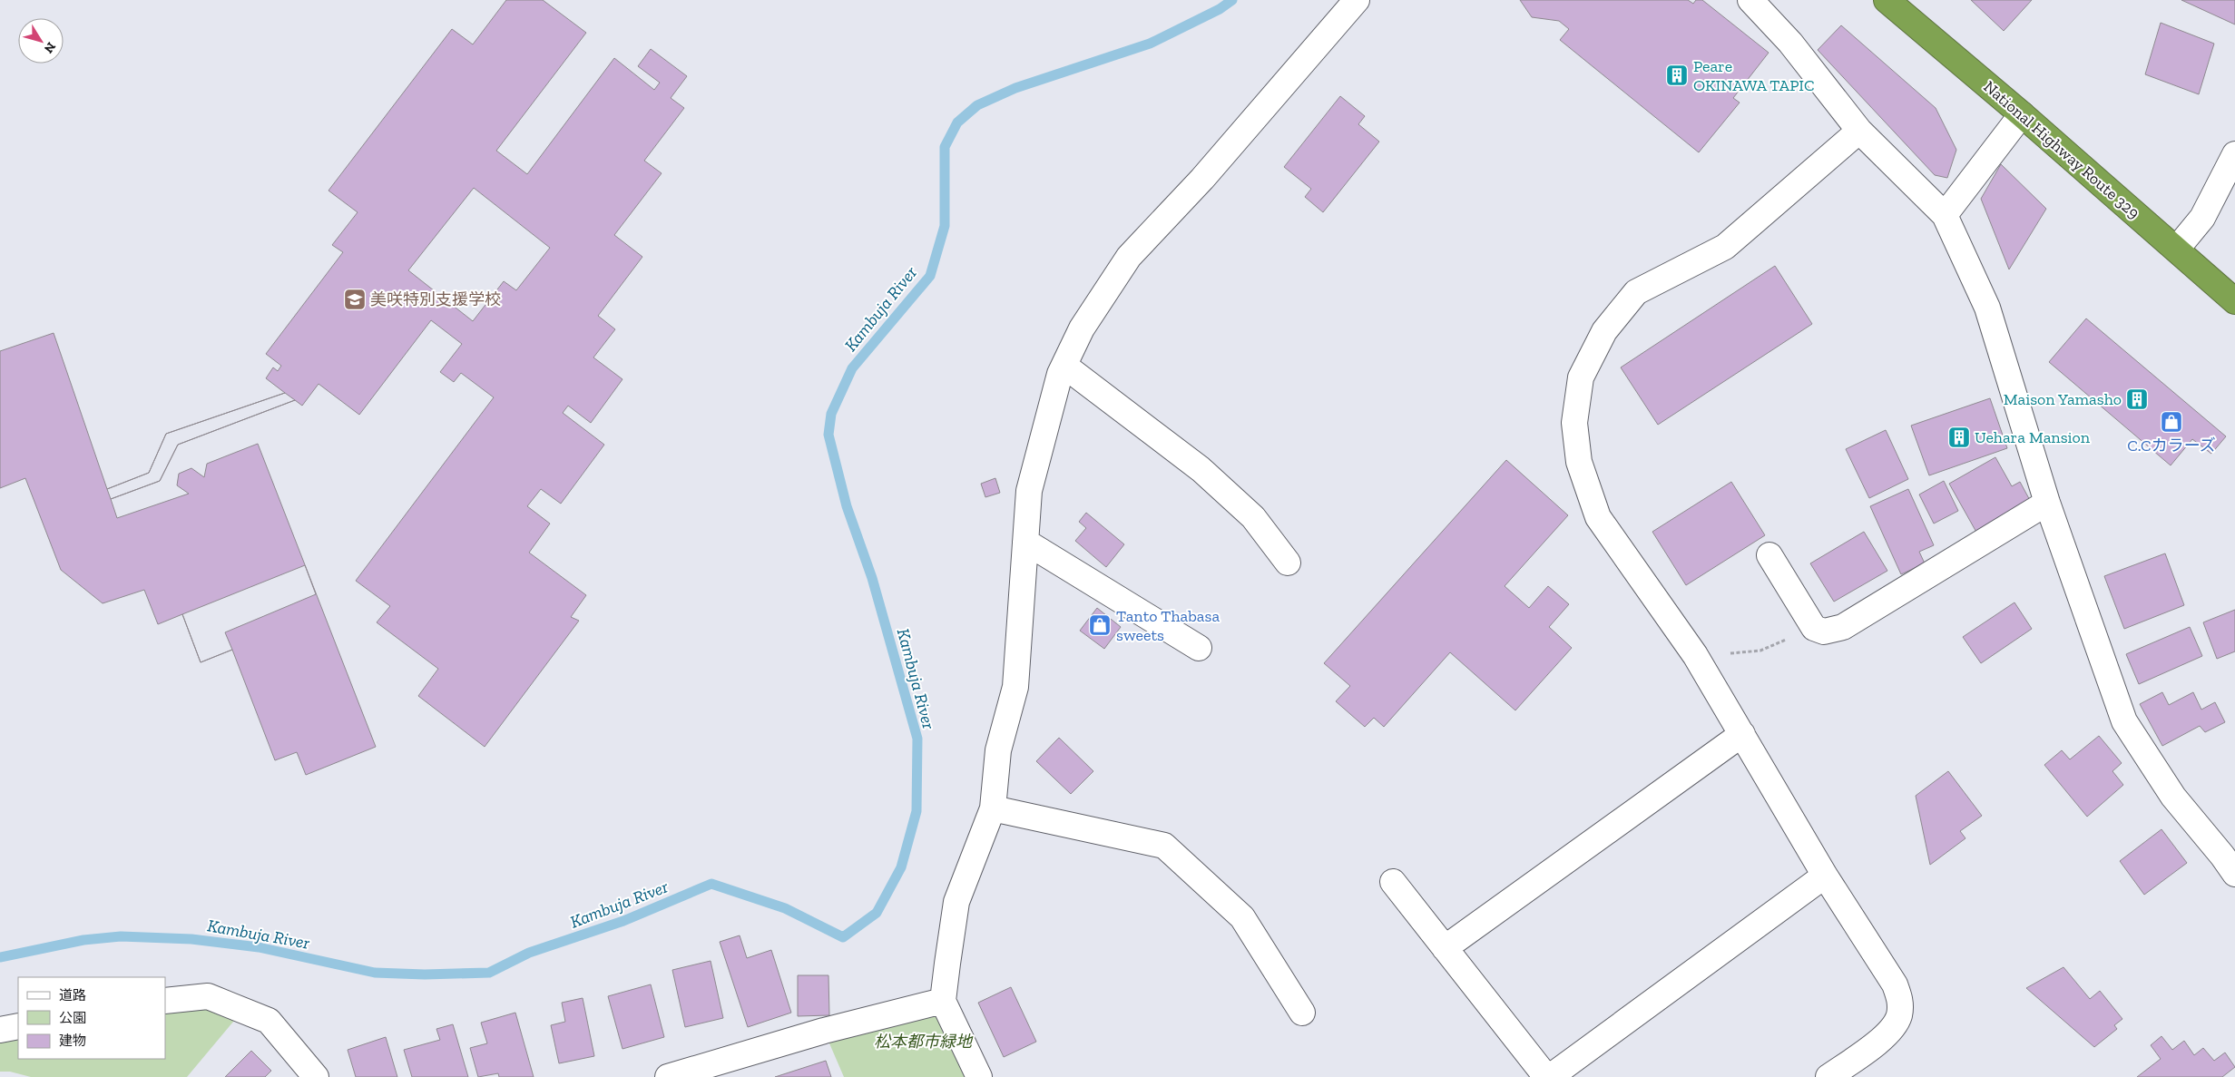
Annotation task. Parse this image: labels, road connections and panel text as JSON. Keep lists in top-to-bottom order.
{
  "streets": {
    "highway": ["National Highway Route 329"]
  },
  "water": ["Kambuja River"],
  "parks": ["松本都市緑地"],
  "places": {
    "building": ["Peare OKINAWA TAPIC", "Maison Yamasho", "Uehara Mansion"],
    "school or university": ["美咲特別支援学校"],
    "shop": ["C.Cカラーズ", "Tanto Thabasa sweets"]
  },
  "legend": ["道路", "公園", "建物"],
  "north": "bottom right"
}
